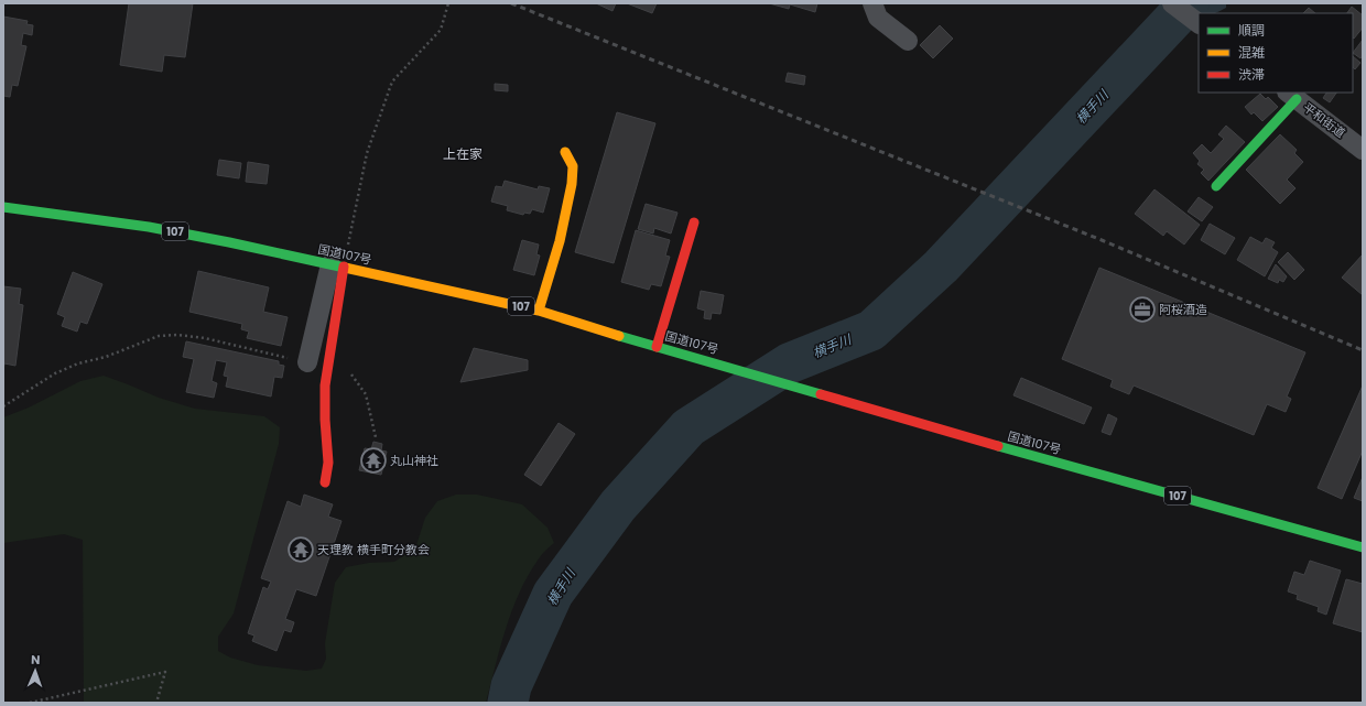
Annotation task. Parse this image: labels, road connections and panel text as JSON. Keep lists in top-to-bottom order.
{
  "streets": {
    "main road": ["107", "国道107号"],
    "street": ["平和街道"]
  },
  "districts": ["上在家"],
  "water": ["横手川"],
  "places": {
    "office": ["阿桜酒造"],
    "temple": ["丸山神社", "天理教 横手町分教会"]
  },
  "legend": ["順調", "混雑", "渋滞"],
  "north": "top"
}
